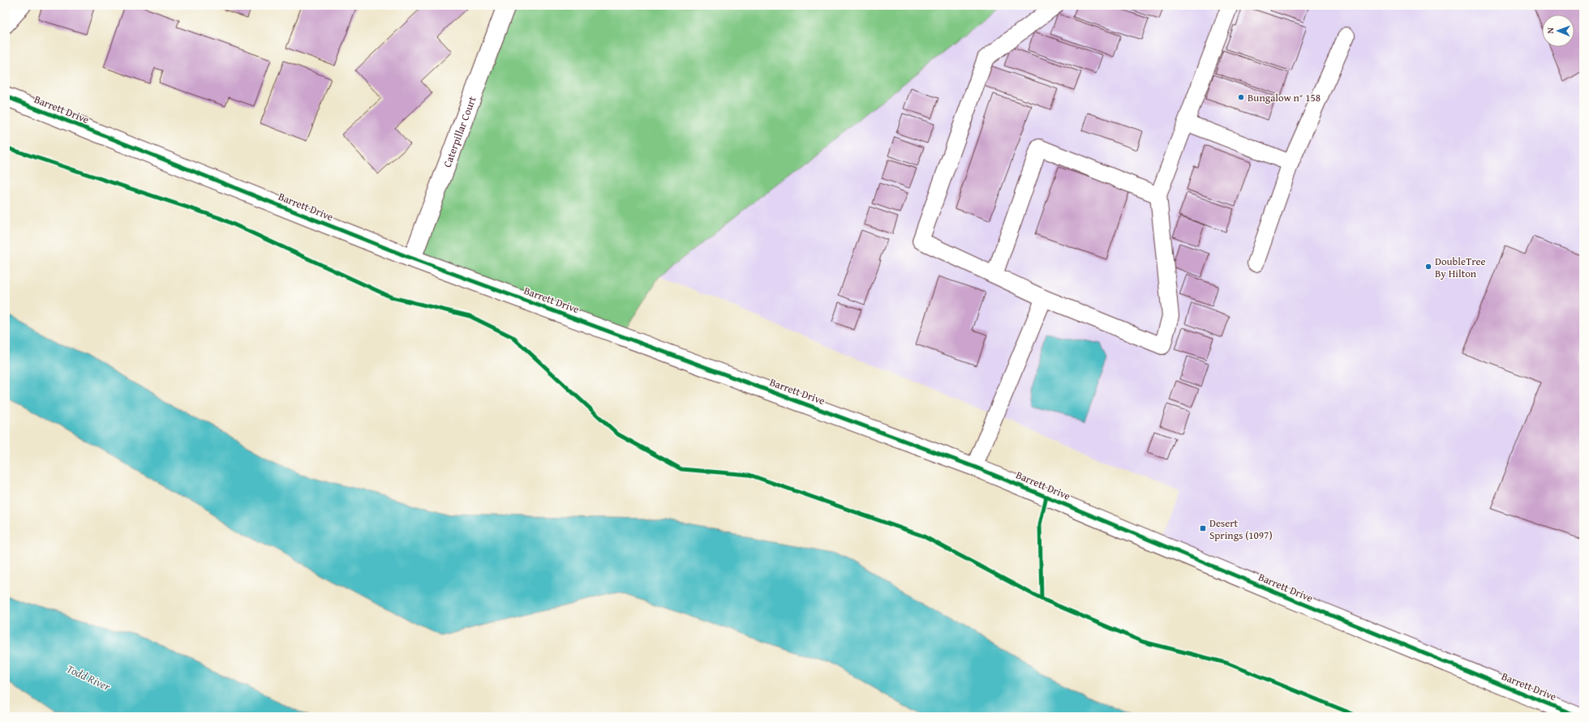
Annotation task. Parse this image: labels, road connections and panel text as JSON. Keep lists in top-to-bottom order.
{
  "streets": {
    "street": ["Barrett Drive", "Caterpillar Court"]
  },
  "crossings": [
    ["Barrett Drive", "Caterpillar Court"]
  ],
  "water": ["Todd River"],
  "places": {
    "other": ["Bungalow n° 158", "DoubleTree By Hilton"],
    "transit": ["Desert Springs (1097)"]
  },
  "north": "left"
}
